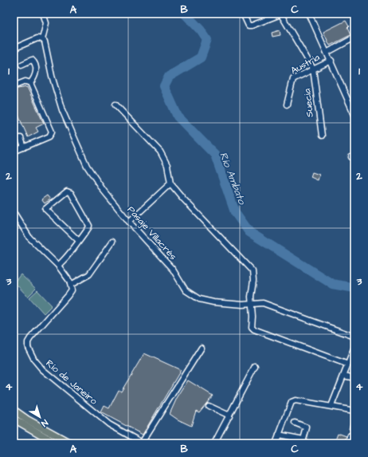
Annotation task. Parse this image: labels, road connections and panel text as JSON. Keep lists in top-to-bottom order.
{
  "streets": {
    "street": [
      "Austria",
      "Suecia",
      "Pasaje Villacrés",
      "Río de Janeiro"
    ]
  },
  "crossings": [
    ["Austria", "Suecia"]
  ],
  "water": ["Río Ambato"],
  "north": "bottom right",
  "grid": {
    "columns": ["A", "B", "C"],
    "rows": [
      "1",
      "2",
      "3",
      "4"
    ]
  }
}
